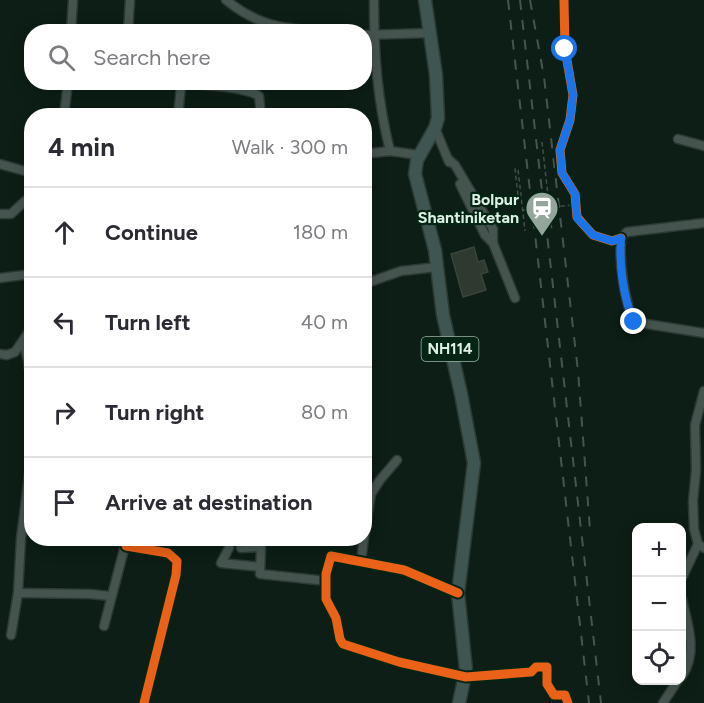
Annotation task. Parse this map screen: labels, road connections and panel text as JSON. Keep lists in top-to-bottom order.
{
  "streets": {
    "highway": ["NH114"]
  },
  "places": {
    "station": ["Bolpur Shantiniketan"]
  },
  "page": {
    "search": "Search here",
    "heading": ["4 min", "Walk · 300 m"],
    "list": [
      ["Continue", "180 m"],
      ["Turn left", "40 m"],
      ["Turn right", "80 m"],
      "Arrive at destination"
    ],
    "map_buttons": ["+", "−"]
  }
}
